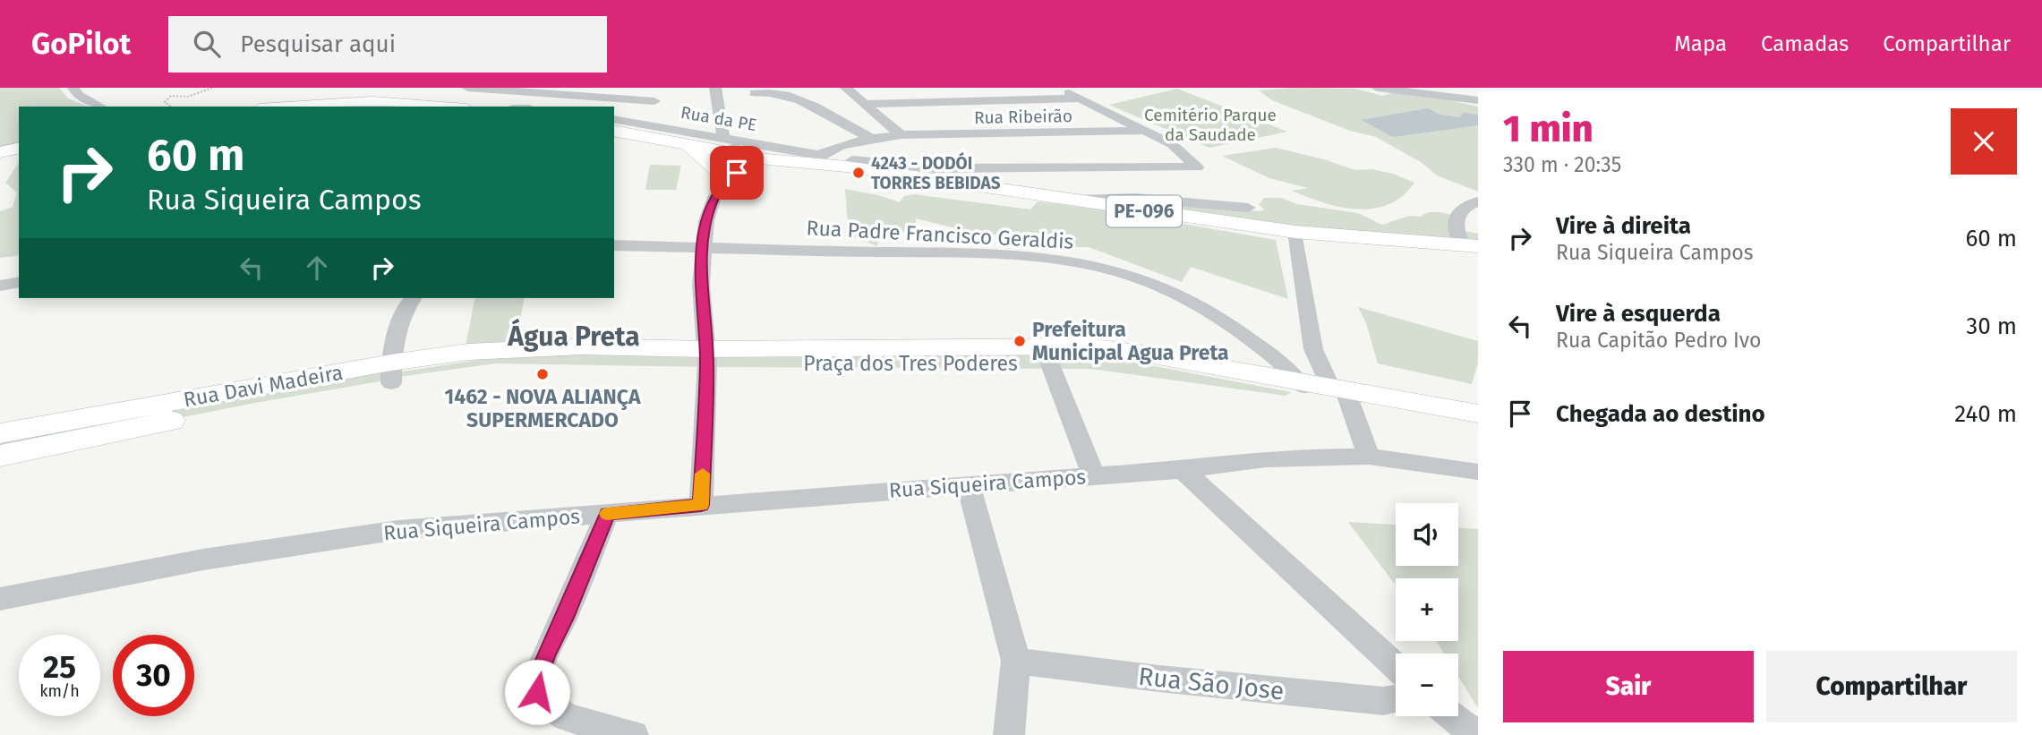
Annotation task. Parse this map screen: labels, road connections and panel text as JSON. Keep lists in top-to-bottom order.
{
  "streets": {
    "main road": ["PE-096", "Praça dos Tres Poderes", "Rua Davi Madeira"],
    "street": [
      "Rua Ribeirão",
      "Rua da PE",
      "Rua Padre Francisco Geraldis",
      "Rua Siqueira Campos",
      "Rua São Jose"
    ]
  },
  "crossings": [
    ["Rua Ribeirão", "Rua da PE"],
    ["Rua Ribeirão", "PE-096"],
    ["Rua da PE", "PE-096"],
    ["Rua Padre Francisco Geraldis", "Praça dos Tres Poderes"],
    ["Praça dos Tres Poderes", "Rua Davi Madeira"]
  ],
  "districts": ["Água Preta"],
  "parks": ["Cemitério Parque da Saudade"],
  "places": ["4243 - DODÓI TORRES BEBIDAS", "Prefeitura Municipal Agua Preta", "1462 - NOVA ALIANÇA SUPERMERCADO"],
  "page": {
    "header": "GoPilot",
    "search": "Pesquisar aqui",
    "nav": ["Mapa", "Camadas", "Compartilhar"],
    "heading": ["1 min", "330 m · 20:35"],
    "turn": ["60 m", "Rua Siqueira Campos"],
    "list": [
      {
        "name": "Vire à direita",
        "note": "Rua Siqueira Campos",
        "value": "60 m"
      },
      {
        "name": "Vire à esquerda",
        "note": "Rua Capitão Pedro Ivo",
        "value": "30 m"
      },
      {
        "name": "Chegada ao destino",
        "value": "240 m"
      }
    ],
    "map_buttons": ["+", "−"],
    "speed": "25 km/h",
    "limit": "30",
    "buttons": ["Sair", "Compartilhar"]
  }
}
